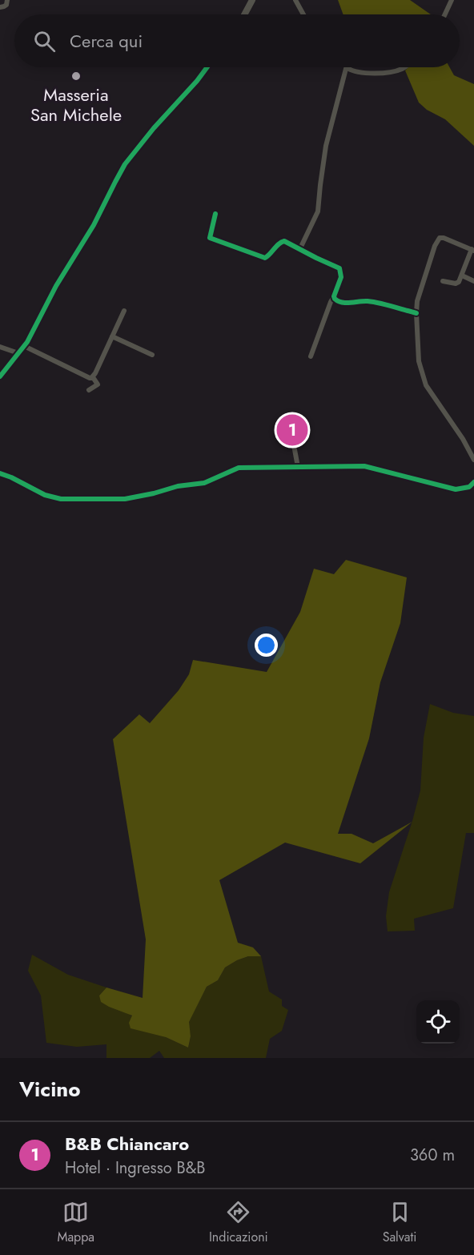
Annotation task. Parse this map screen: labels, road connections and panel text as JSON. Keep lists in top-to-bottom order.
{
  "places": ["Masseria San Michele"],
  "page": {
    "search": "Cerca qui",
    "pins": "1",
    "heading": "Vicino",
    "list": [
      {
        "mark": "1",
        "name": "B&B Chiancaro",
        "note": "Hotel · Ingresso B&B",
        "value": "360 m"
      }
    ],
    "nav": ["Mappa", "Indicazioni", "Salvati"]
  }
}
